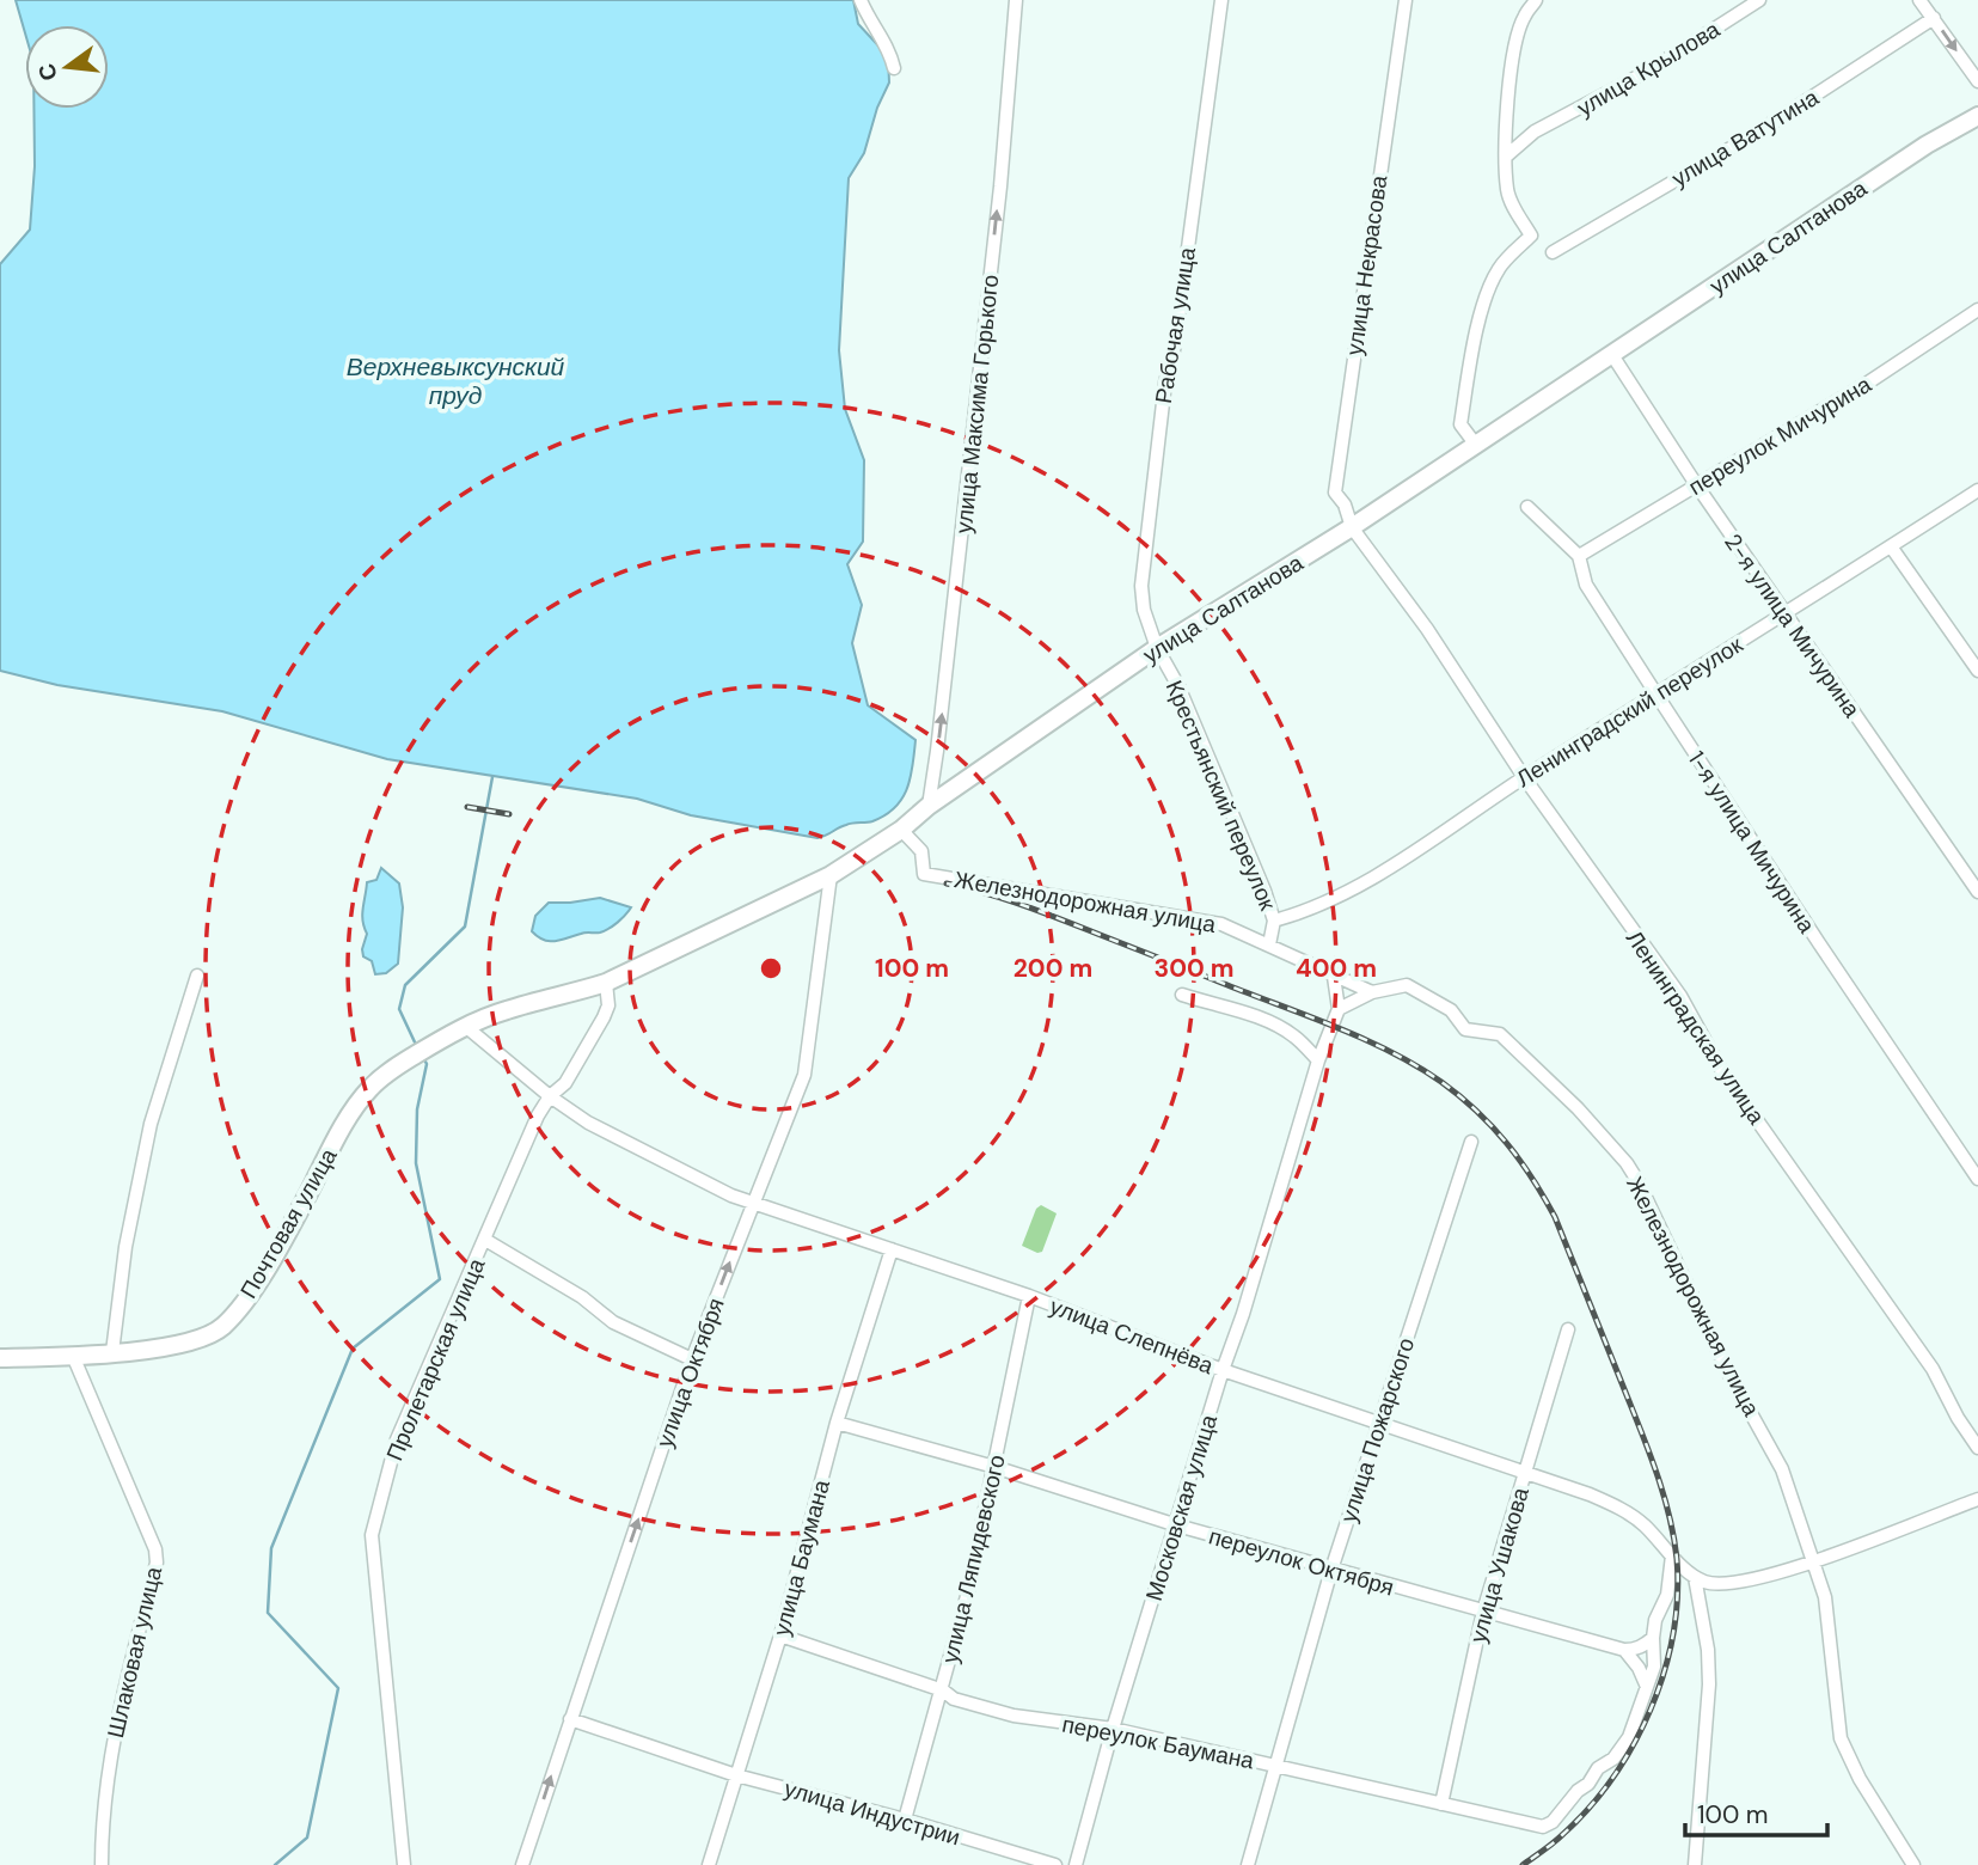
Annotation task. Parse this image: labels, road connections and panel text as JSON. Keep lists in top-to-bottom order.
{
  "streets": {
    "main road": ["улица Салтанова", "Почтовая улица"],
    "street": [
      "улица Крылова",
      "улица Ватутина",
      "улица Некрасова",
      "Рабочая улица",
      "улица Максима Горького",
      "переулок Мичурина",
      "2-я улица Мичурина",
      "Ленинградский переулок",
      "Крестьянский переулок",
      "1-я улица Мичурина",
      "Железнодорожная улица",
      "Ленинградская улица",
      "улица Слепнёва",
      "Пролетарская улица",
      "улица Октября",
      "улица Пожарского",
      "Московская улица",
      "улица Баумана",
      "улица Ляпидевского",
      "переулок Октября",
      "улица Ушакова",
      "Шлаковая улица",
      "переулок Баумана",
      "улица Индустрии"
    ]
  },
  "crossings": [
    ["улица Салтанова", "улица Некрасова"],
    ["улица Салтанова", "Рабочая улица"],
    ["улица Салтанова", "улица Максима Горького"],
    ["улица Салтанова", "2-я улица Мичурина"],
    ["улица Салтанова", "Крестьянский переулок"],
    ["улица Салтанова", "Железнодорожная улица"],
    ["улица Салтанова", "Ленинградская улица"],
    ["улица Салтанова", "Почтовая улица"],
    ["улица Салтанова", "улица Слепнёва"],
    ["улица Салтанова", "Пролетарская улица"],
    ["улица Салтанова", "улица Октября"],
    ["улица Некрасова", "Ленинградская улица"],
    ["Рабочая улица", "Крестьянский переулок"],
    ["переулок Мичурина", "2-я улица Мичурина"],
    ["переулок Мичурина", "1-я улица Мичурина"],
    ["2-я улица Мичурина", "Ленинградский переулок"],
    ["Ленинградский переулок", "Крестьянский переулок"],
    ["Ленинградский переулок", "1-я улица Мичурина"],
    ["Ленинградский переулок", "Ленинградская улица"],
    ["Крестьянский переулок", "Железнодорожная улица"],
    ["Почтовая улица", "Шлаковая улица"],
    ["улица Слепнёва", "Пролетарская улица"],
    ["улица Слепнёва", "улица Октября"],
    ["улица Слепнёва", "улица Пожарского"],
    ["улица Слепнёва", "Московская улица"],
    ["улица Слепнёва", "улица Баумана"],
    ["улица Слепнёва", "улица Ляпидевского"],
    ["улица Слепнёва", "улица Ушакова"],
    ["улица Октября", "улица Индустрии"],
    ["улица Пожарского", "переулок Октября"],
    ["улица Пожарского", "переулок Баумана"],
    ["Московская улица", "переулок Октября"],
    ["Московская улица", "переулок Баумана"],
    ["улица Баумана", "переулок Октября"],
    ["улица Баумана", "переулок Баумана"],
    ["улица Баумана", "улица Индустрии"],
    ["улица Ляпидевского", "переулок Октября"],
    ["улица Ляпидевского", "переулок Баумана"],
    ["улица Ляпидевского", "улица Индустрии"],
    ["переулок Октября", "улица Ушакова"],
    ["улица Ушакова", "переулок Баумана"]
  ],
  "one_way": ["улица Максима Горького", "улица Октября"],
  "water": ["Верхневыксунский пруд"],
  "scale_bar": "100 m",
  "north": "left",
  "rings": [
    "100 m",
    "200 m",
    "300 m",
    "400 m"
  ]
}
